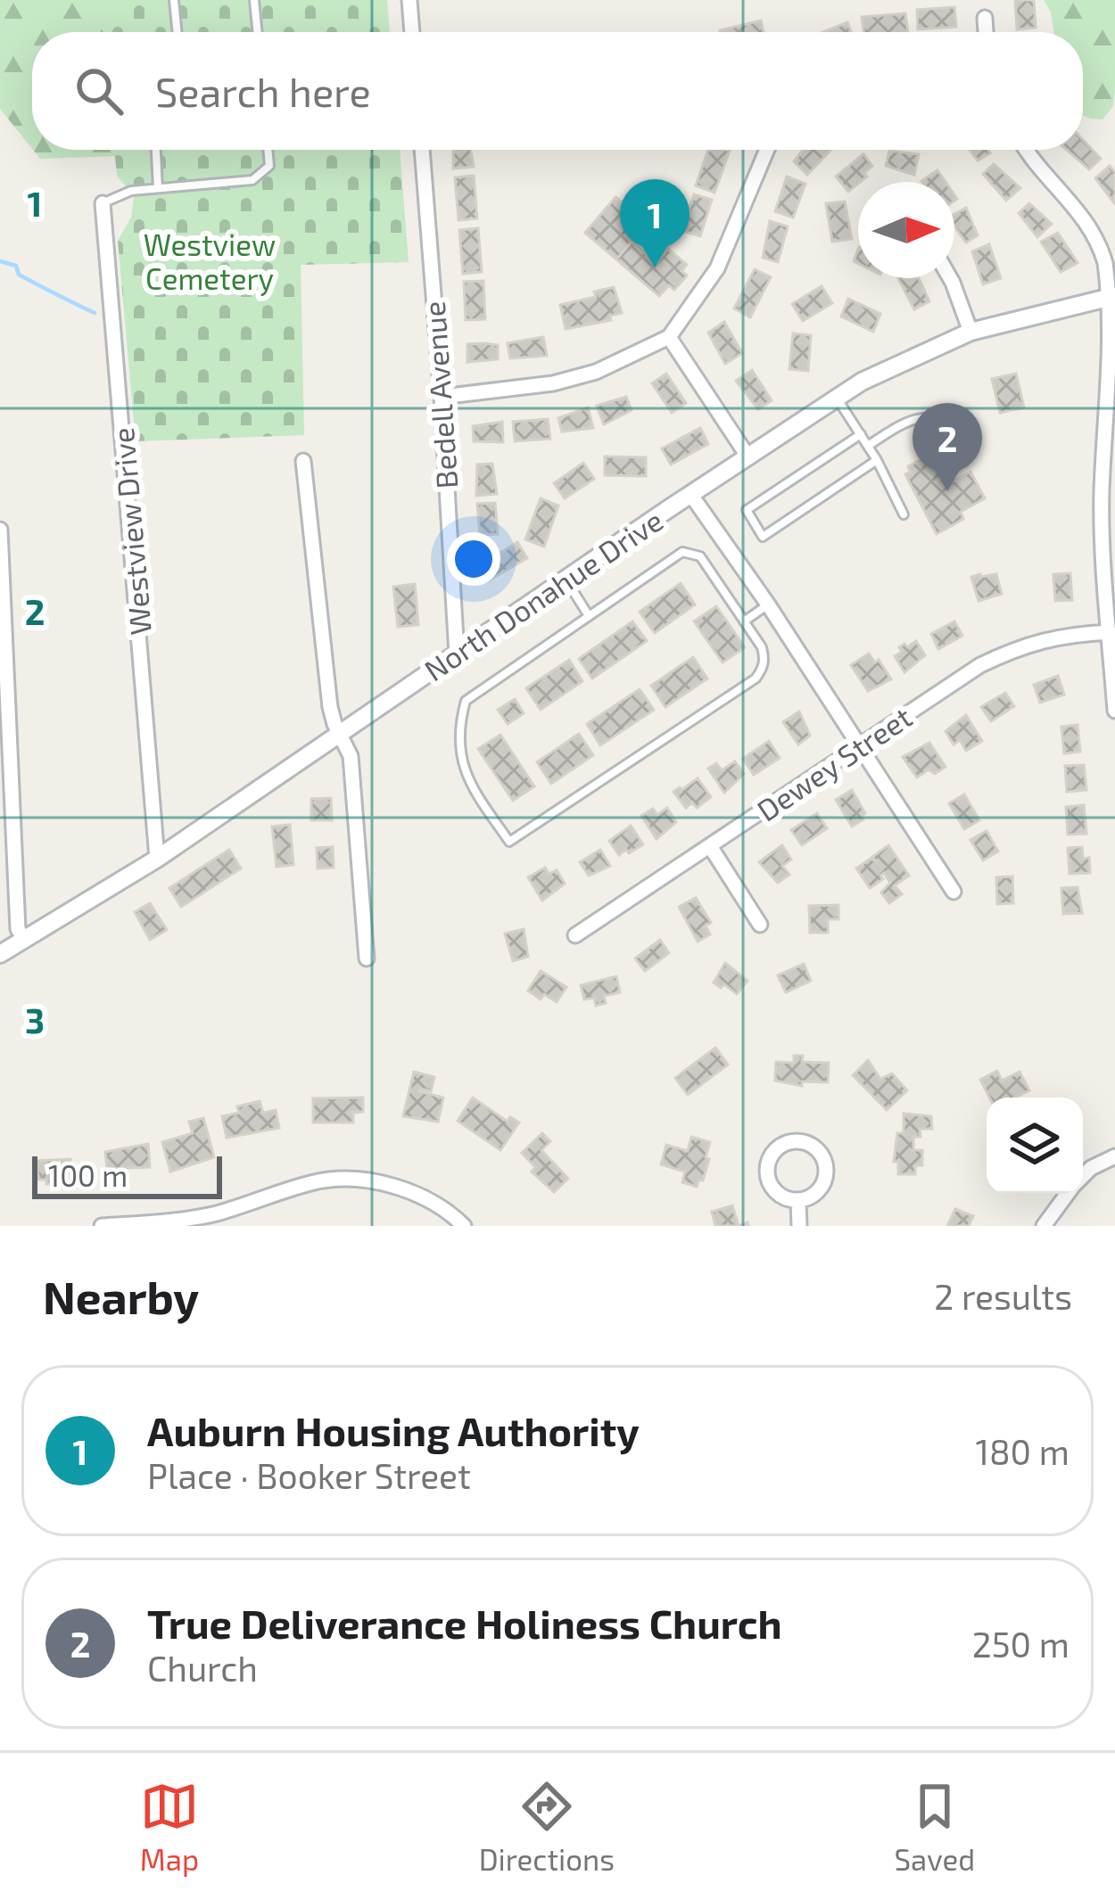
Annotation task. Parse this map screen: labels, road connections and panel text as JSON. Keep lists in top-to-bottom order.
{
  "streets": {
    "street": [
      "Bedell Avenue",
      "Westview Drive",
      "North Donahue Drive",
      "Dewey Street"
    ]
  },
  "crossings": [
    ["Bedell Avenue", "North Donahue Drive"],
    ["Westview Drive", "North Donahue Drive"]
  ],
  "parks": ["Westview Cemetery"],
  "scale_bar": "100 m",
  "north": "right",
  "page": {
    "search": "Search here",
    "pins": ["1", "2"],
    "scale": "100 m",
    "heading": ["Nearby", "2 results"],
    "list": [
      {
        "mark": "1",
        "name": "Auburn Housing Authority",
        "note": "Place · Booker Street",
        "value": "180 m"
      },
      {
        "mark": "2",
        "name": "True Deliverance Holiness Church",
        "note": "Church",
        "value": "250 m"
      }
    ],
    "nav": ["Map", "Directions", "Saved"]
  },
  "grid": {
    "rows": ["1", "2", "3"]
  }
}
